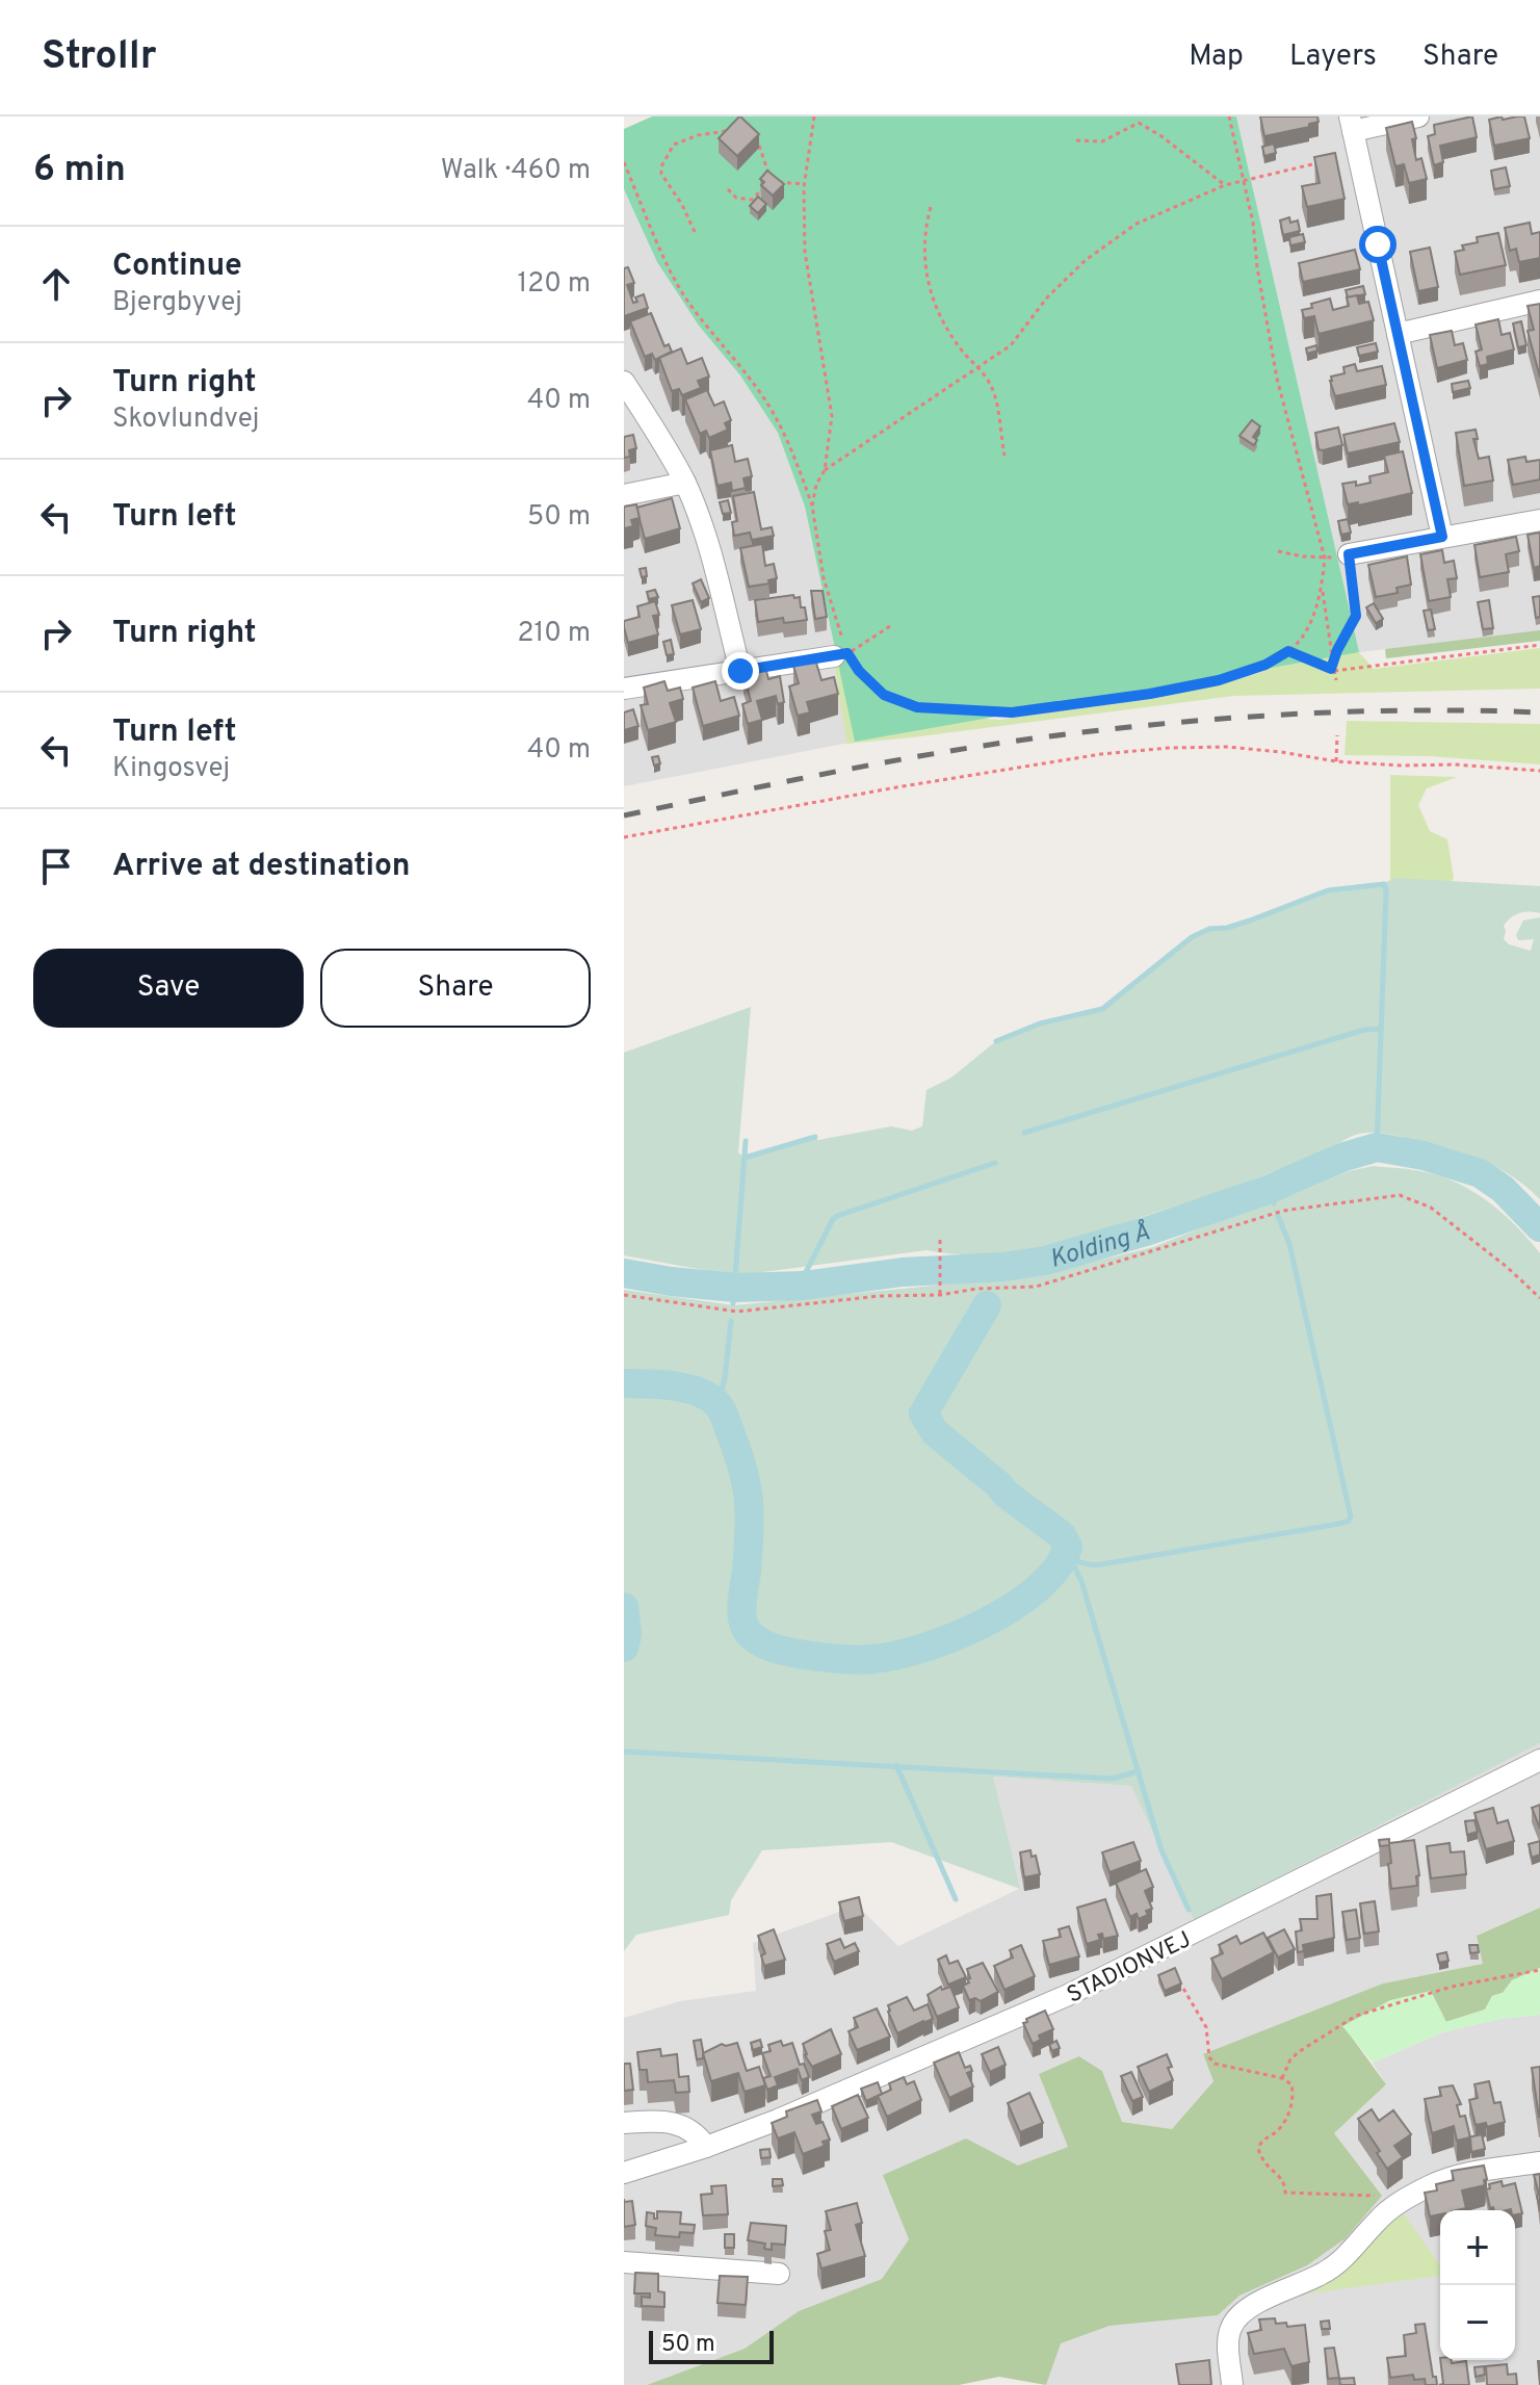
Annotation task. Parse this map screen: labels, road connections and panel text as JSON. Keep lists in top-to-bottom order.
{
  "streets": {
    "street": ["STADIONVEJ"]
  },
  "water": ["Kolding Å"],
  "scale_bar": "50 m",
  "page": {
    "header": "Strollr",
    "nav": ["Map", "Layers", "Share"],
    "heading": ["6 min", "Walk · 460 m"],
    "list": [
      ["Continue", "Bjergbyvej", "120 m"],
      ["Turn right", "Skovlundvej", "40 m"],
      ["Turn left", "50 m"],
      ["Turn right", "210 m"],
      ["Turn left", "Kingosvej", "40 m"],
      "Arrive at destination"
    ],
    "buttons": ["Save", "Share"],
    "map_buttons": ["+", "−"],
    "scale": "50 m"
  }
}
